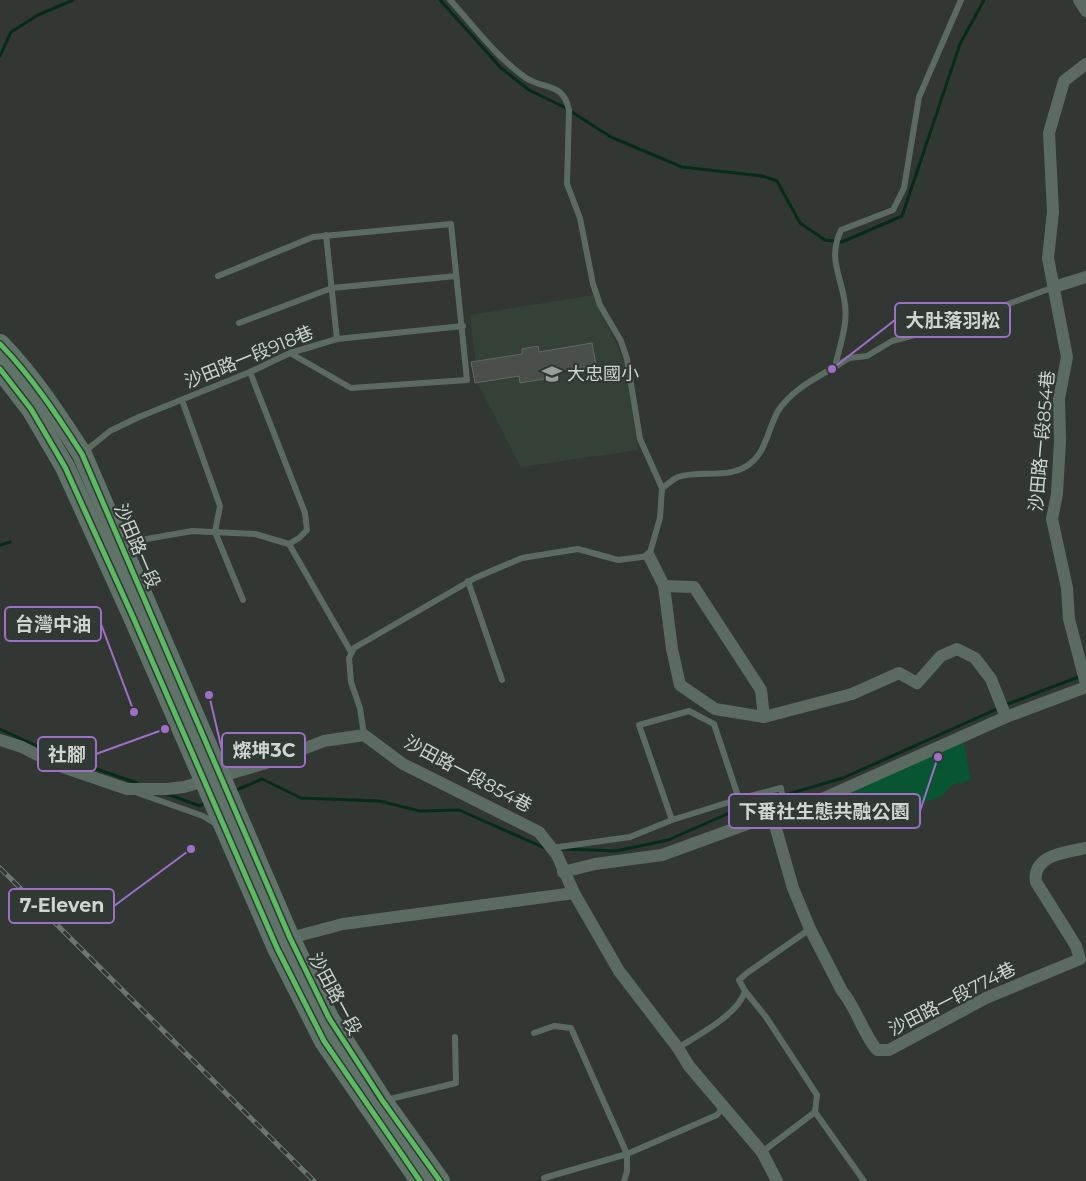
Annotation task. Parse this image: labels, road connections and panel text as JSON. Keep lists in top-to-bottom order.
{
  "streets": {
    "main road": ["沙田路一段"],
    "street": ["沙田路一段854巷", "沙田路一段774巷"],
    "lane": ["沙田路一段918巷"]
  },
  "crossings": [
    ["沙田路一段918巷", "沙田路一段"],
    ["沙田路一段854巷", "沙田路一段774巷"]
  ],
  "places": {
    "other": [
      "大肚落羽松",
      "燦坤3C",
      "台灣中油",
      "社腳",
      "下番社生態共融公園",
      "7-Eleven"
    ],
    "school or university": ["大忠國小"]
  }
}
